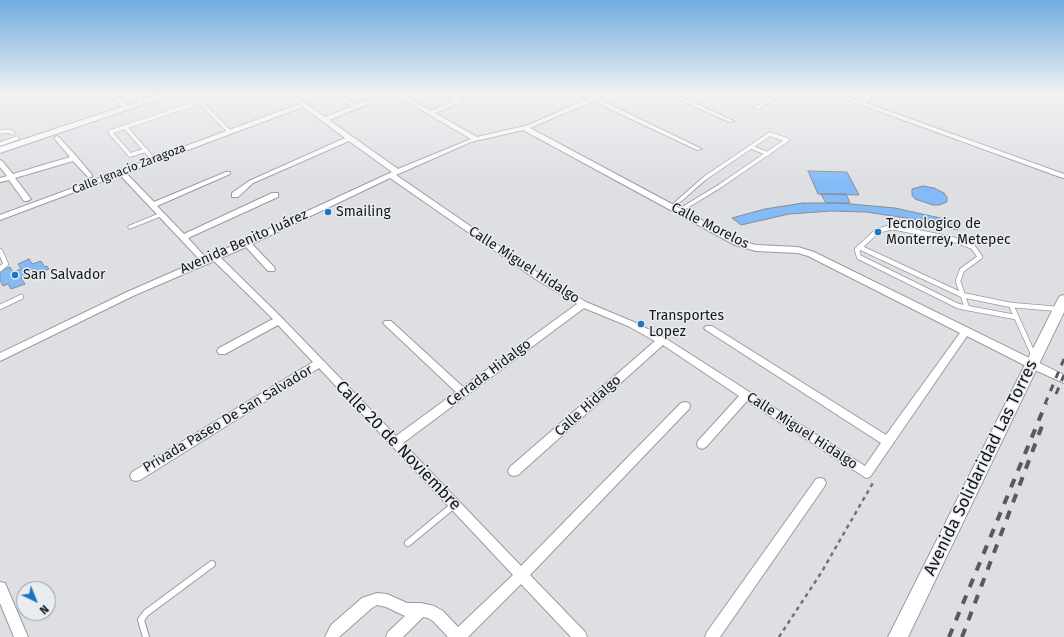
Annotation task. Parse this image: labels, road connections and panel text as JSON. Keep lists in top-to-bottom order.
{
  "streets": {
    "main road": ["Avenida Solidaridad Las Torres"],
    "street": [
      "Calle Ignacio Zaragoza",
      "Calle Morelos",
      "Avenida Benito Juárez",
      "Calle Miguel Hidalgo",
      "Cerrada Hidalgo",
      "Calle Hidalgo",
      "Privada Paseo De San Salvador",
      "Calle 20 de Noviembre"
    ]
  },
  "crossings": [
    ["Calle Ignacio Zaragoza", "Calle 20 de Noviembre"],
    ["Calle Morelos", "Avenida Benito Juárez"],
    ["Calle Morelos", "Avenida Solidaridad Las Torres"],
    ["Avenida Benito Juárez", "Calle Miguel Hidalgo"],
    ["Avenida Benito Juárez", "Calle 20 de Noviembre"],
    ["Calle Miguel Hidalgo", "Cerrada Hidalgo"],
    ["Calle Miguel Hidalgo", "Calle Hidalgo"],
    ["Cerrada Hidalgo", "Calle 20 de Noviembre"],
    ["Privada Paseo De San Salvador", "Calle 20 de Noviembre"]
  ],
  "places": [
    "Smailing",
    "Tecnologico de Monterrey, Metepec",
    "San Salvador",
    "Transportes Lopez"
  ],
  "north": "bottom right"
}
